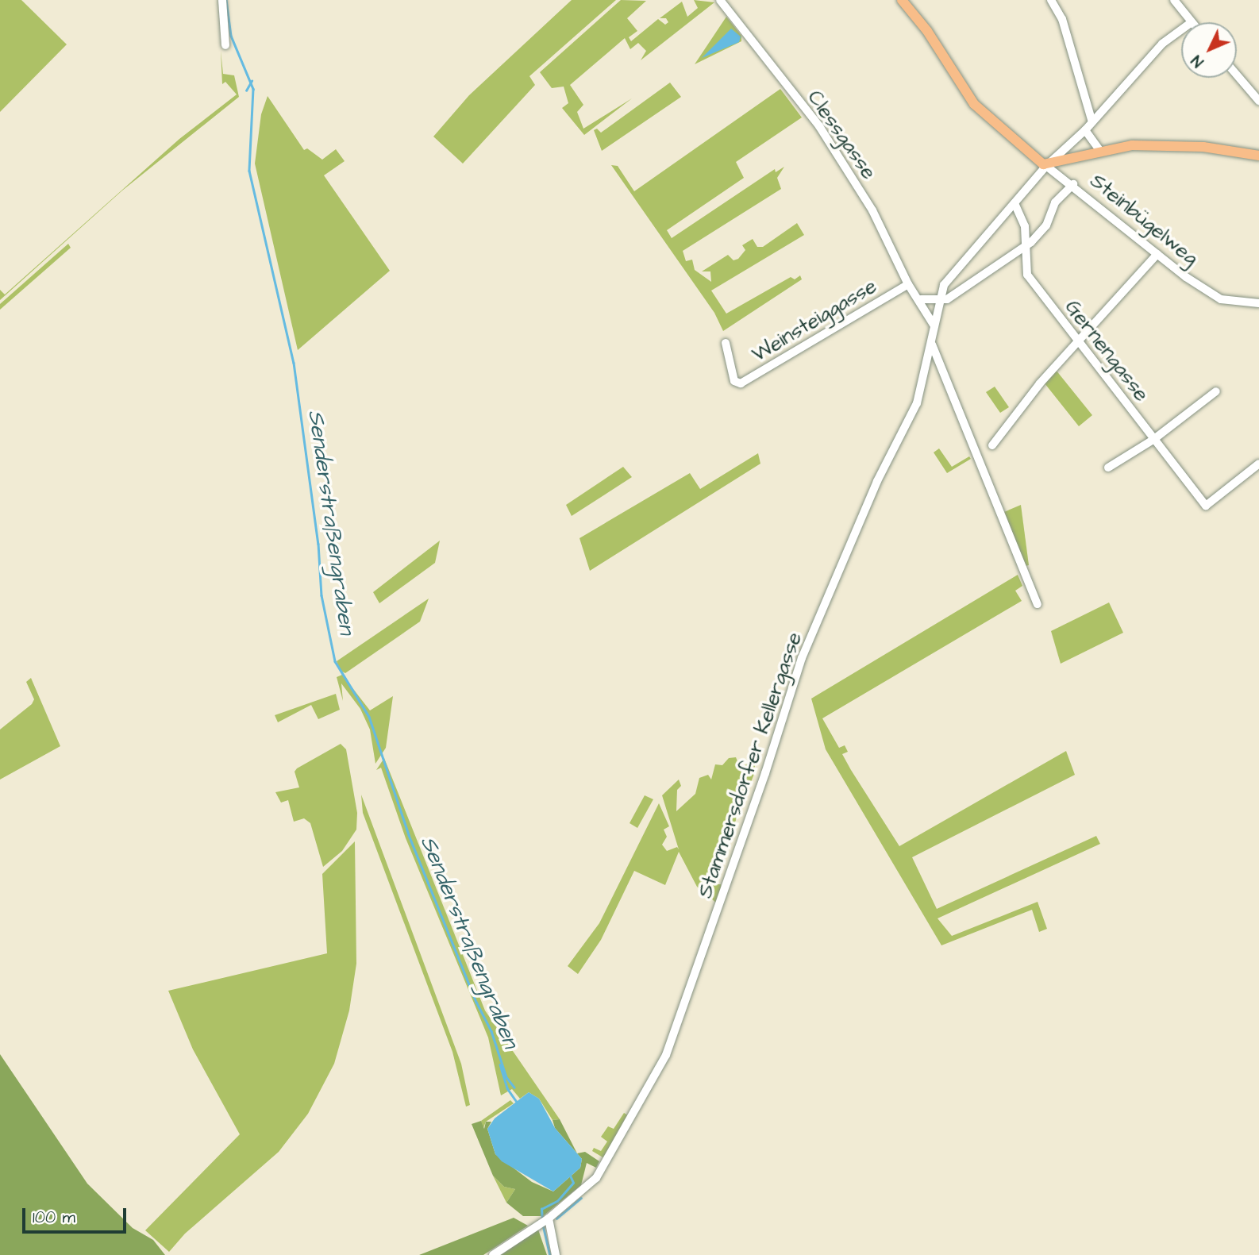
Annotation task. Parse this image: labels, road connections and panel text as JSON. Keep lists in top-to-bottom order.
{
  "streets": {
    "street": [
      "Clessgasse",
      "Steinbügelweg",
      "Weinsteiggasse",
      "Gernengasse",
      "Stammersdorfer Kellergasse"
    ]
  },
  "crossings": [
    ["Clessgasse", "Weinsteiggasse"],
    ["Clessgasse", "Stammersdorfer Kellergasse"],
    ["Steinbügelweg", "Stammersdorfer Kellergasse"],
    ["Gernengasse", "Stammersdorfer Kellergasse"]
  ],
  "water": ["Senderstraßengraben"],
  "scale_bar": "100 m",
  "north": "bottom left"
}
